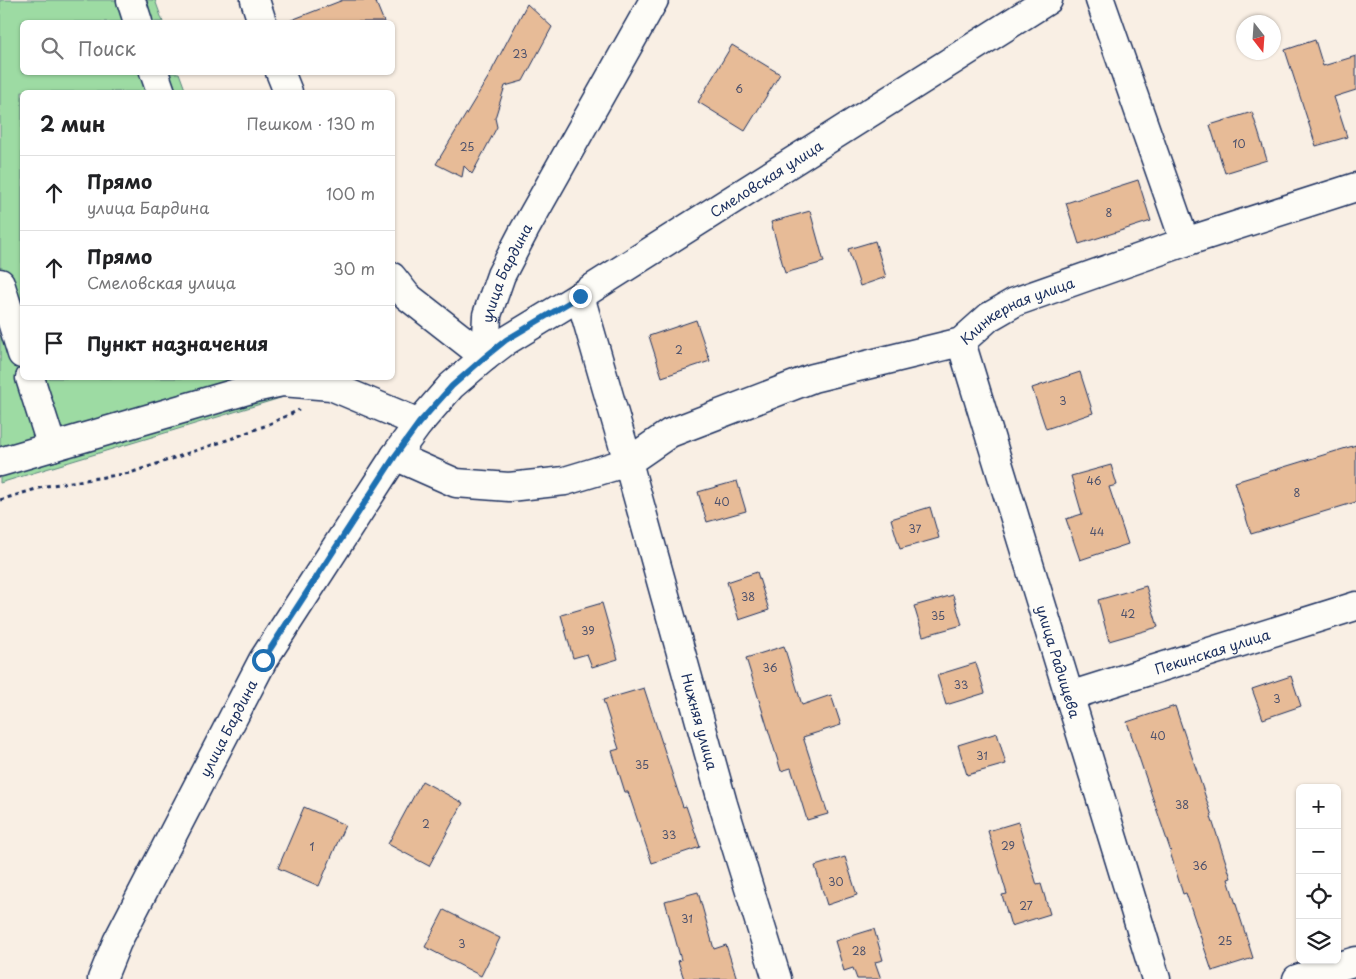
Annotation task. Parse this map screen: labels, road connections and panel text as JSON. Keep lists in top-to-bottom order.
{
  "streets": {
    "street": [
      "Смеловская улица",
      "улица Бардина",
      "Клинкерная улица",
      "Пекинская улица",
      "улица Радищева",
      "Нижняя улица"
    ]
  },
  "crossings": [
    ["Смеловская улица", "улица Бардина"],
    ["Смеловская улица", "Нижняя улица"],
    ["улица Бардина", "Клинкерная улица"],
    ["Клинкерная улица", "улица Радищева"],
    ["Клинкерная улица", "Нижняя улица"],
    ["Пекинская улица", "улица Радищева"]
  ],
  "house_numbers": [
    "23",
    "6",
    "10",
    "25",
    "8",
    "2",
    "3",
    "46",
    "8",
    "40",
    "37",
    "44",
    "38",
    "42",
    "35",
    "39",
    "36",
    "33",
    "3",
    "40",
    "31",
    "35",
    "38",
    "2",
    "33",
    "29",
    "1",
    "36",
    "30",
    "27",
    "31",
    "25",
    "3",
    "28"
  ],
  "north": "bottom",
  "page": {
    "search": "Поиск",
    "heading": ["2 мин", "Пешком · 130 m"],
    "list": [
      ["Прямо", "улица Бардина", "100 m"],
      ["Прямо", "Смеловская улица", "30 m"],
      "Пункт назначения"
    ],
    "map_buttons": ["+", "−"]
  }
}
